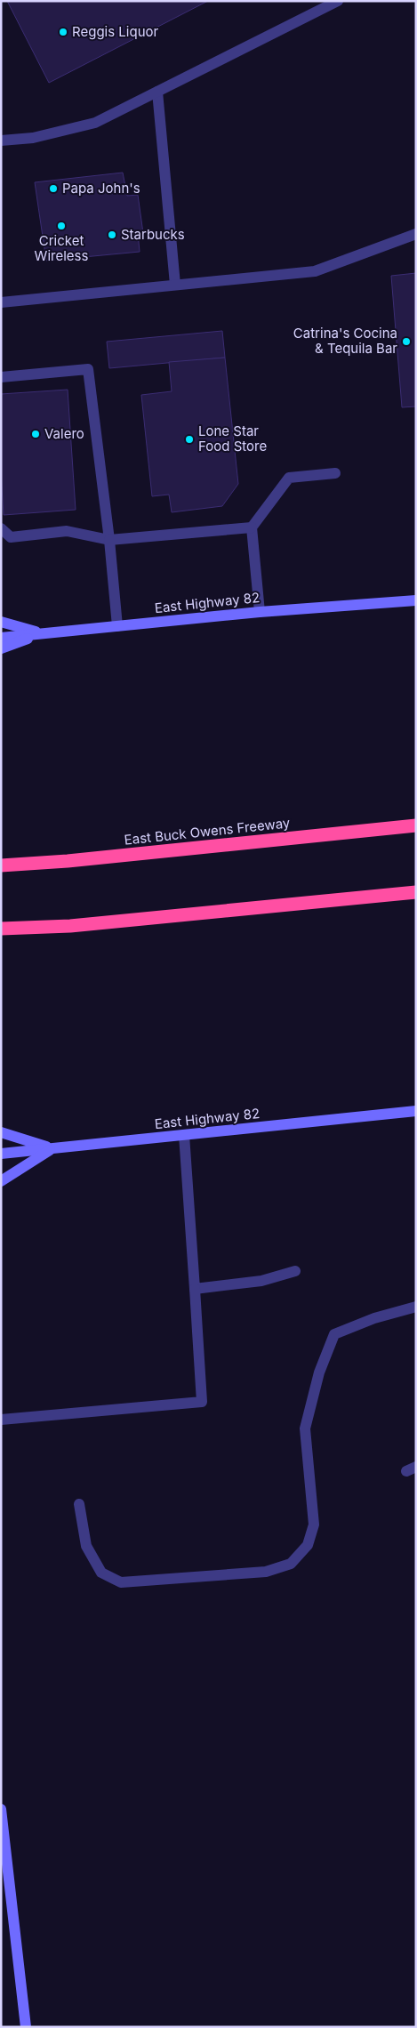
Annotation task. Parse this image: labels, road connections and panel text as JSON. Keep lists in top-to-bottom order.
{
  "streets": {
    "highway": ["East Buck Owens Freeway"],
    "main road": ["East Highway 82"]
  },
  "places": [
    "Reggis Liquor",
    "Papa John's",
    "Cricket Wireless",
    "Starbucks",
    "Catrina's Cocina & Tequila Bar",
    "Valero",
    "Lone Star Food Store"
  ]
}
